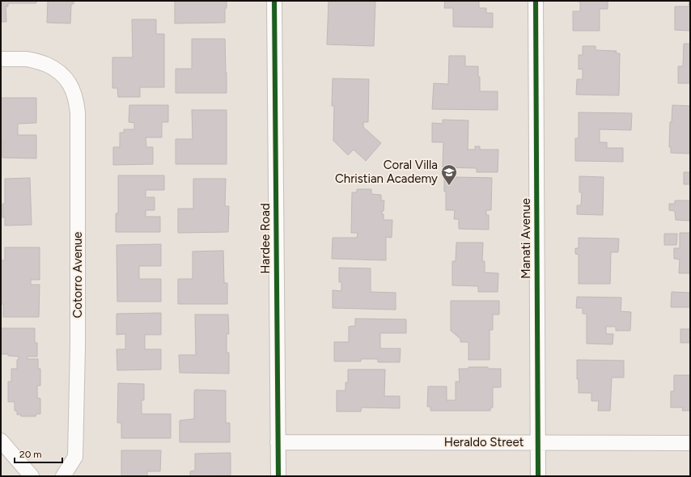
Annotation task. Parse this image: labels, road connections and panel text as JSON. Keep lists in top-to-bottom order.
{
  "streets": {
    "street": [
      "Hardee Road",
      "Manati Avenue",
      "Cotorro Avenue",
      "Heraldo Street"
    ]
  },
  "crossings": [
    ["Hardee Road", "Heraldo Street"],
    ["Manati Avenue", "Heraldo Street"]
  ],
  "places": {
    "school or university": ["Coral Villa Christian Academy"]
  },
  "scale_bar": "20 m"
}
